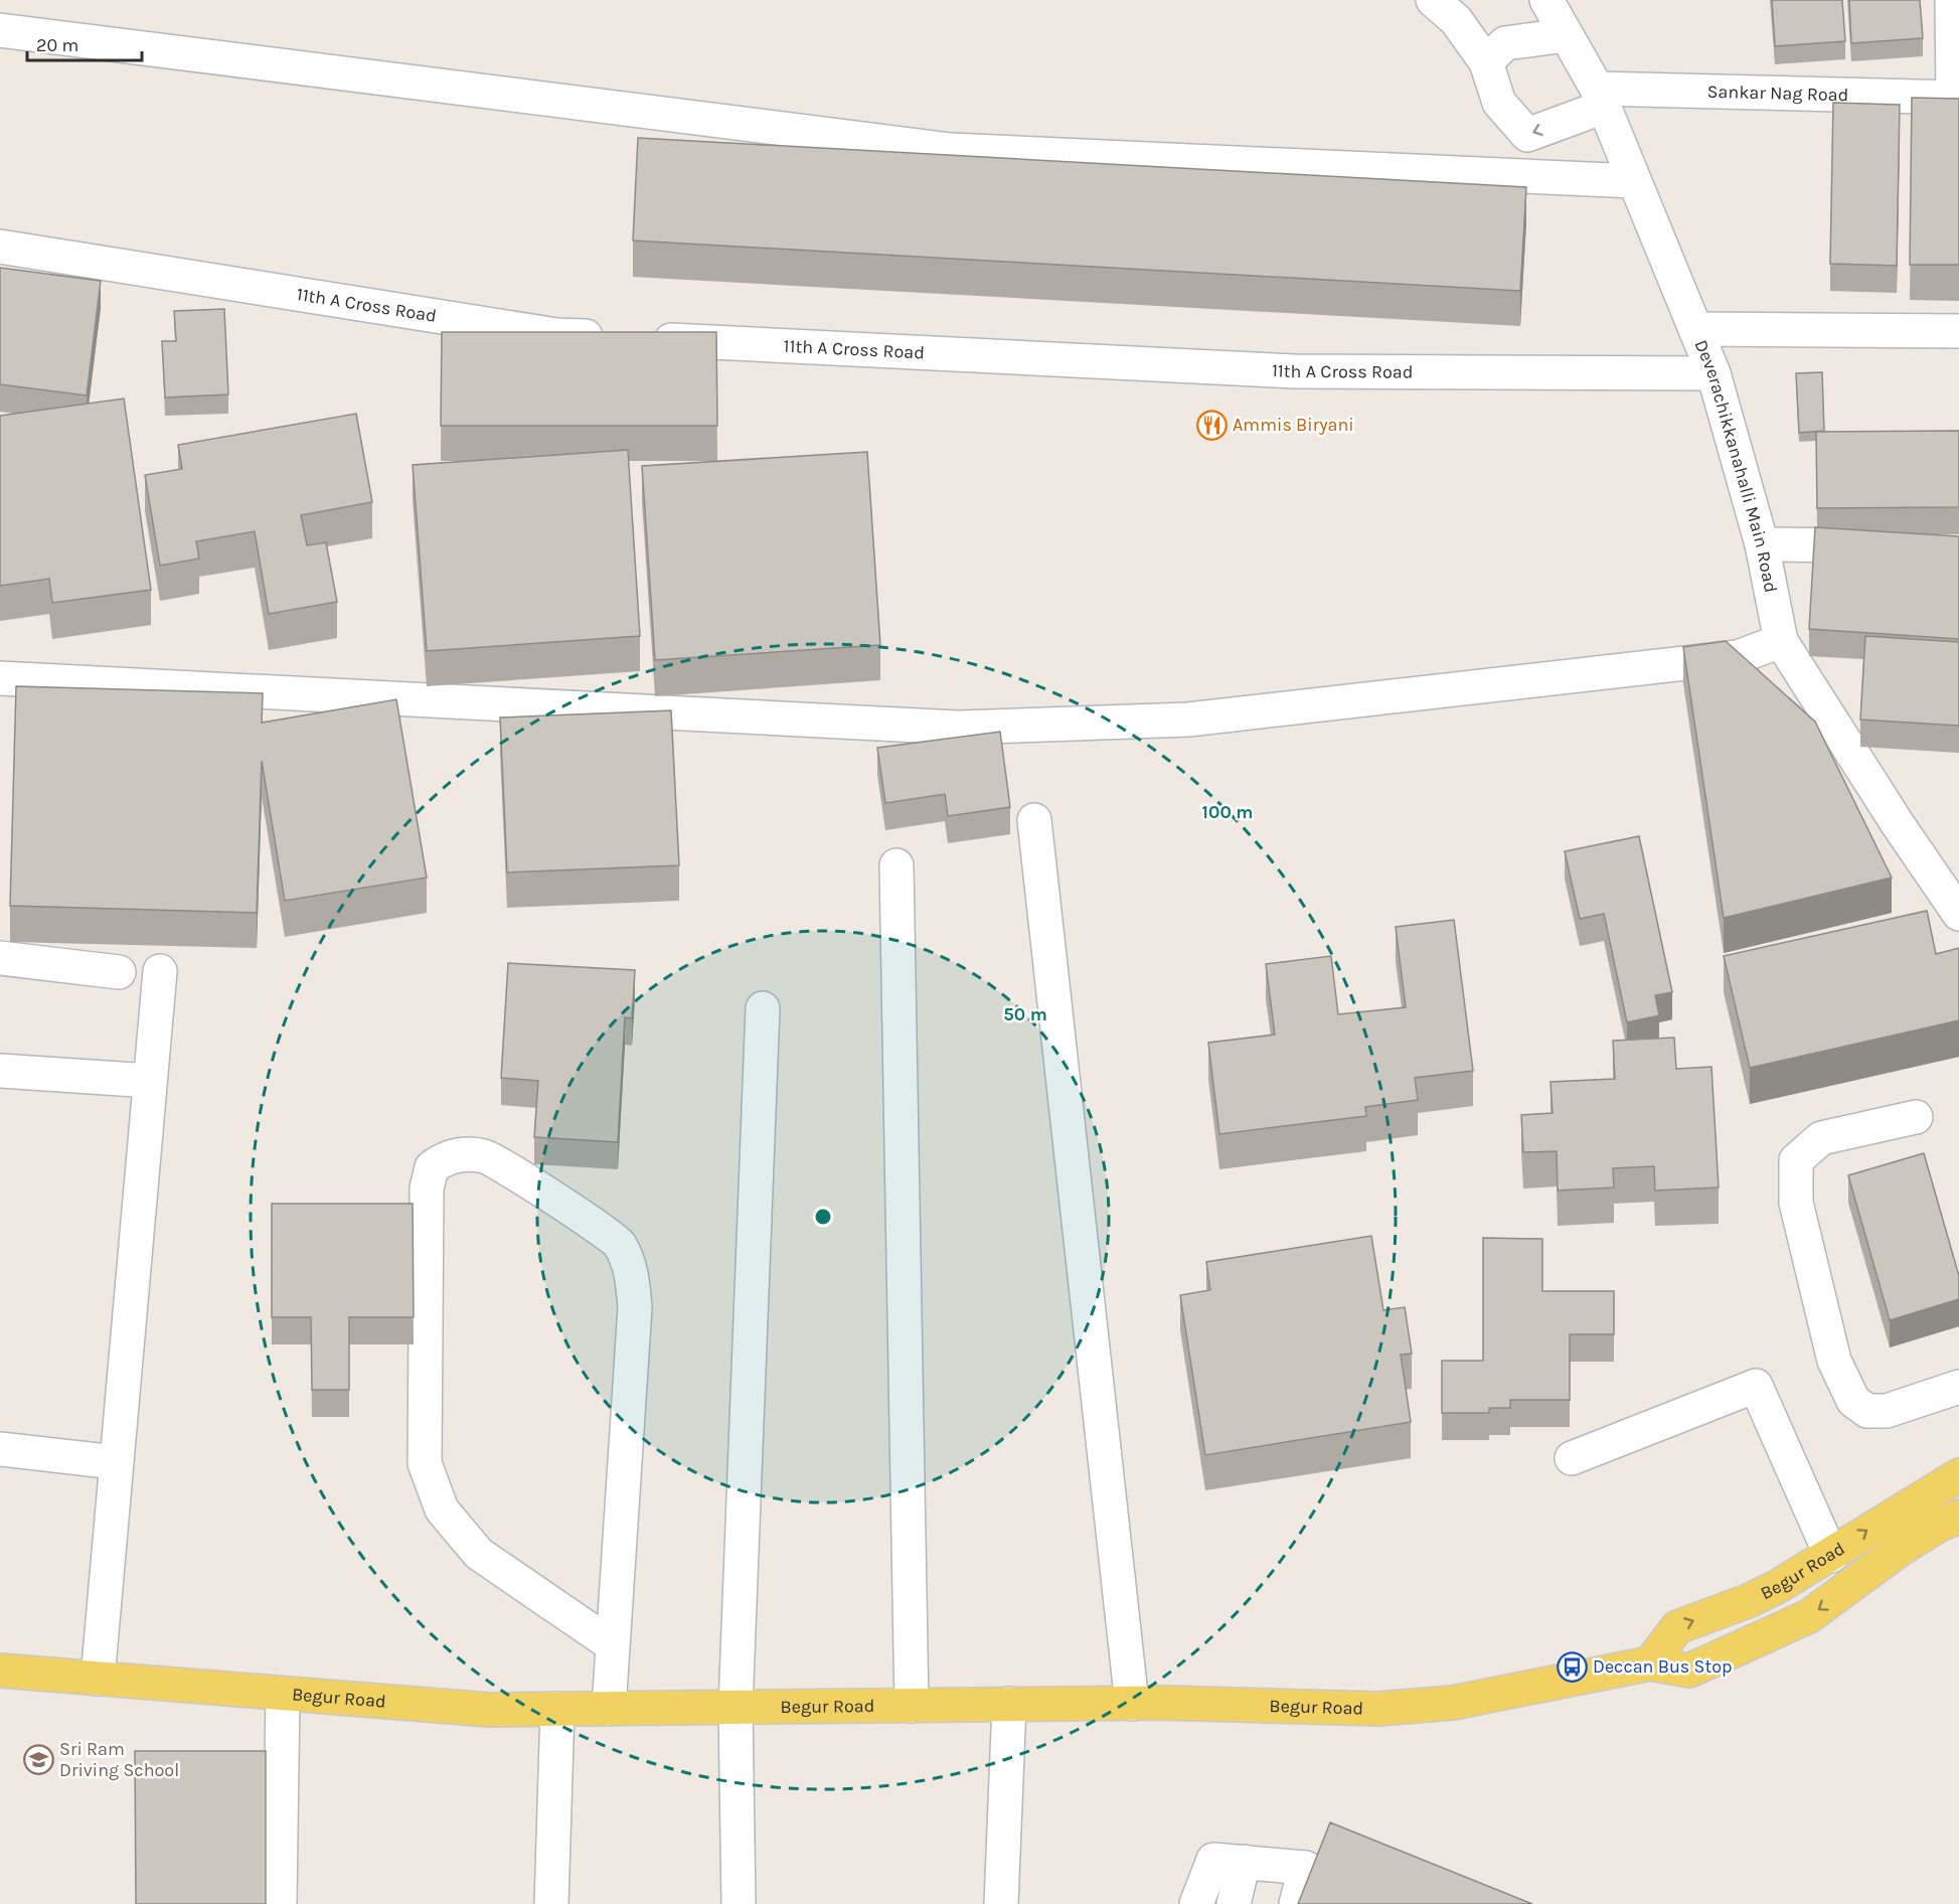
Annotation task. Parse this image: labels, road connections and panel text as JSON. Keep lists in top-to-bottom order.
{
  "streets": {
    "main road": ["Begur Road"],
    "street": ["Sankar Nag Road", "11th A Cross Road", "Deverachikkanahalli Main Road"]
  },
  "crossings": [
    ["Sankar Nag Road", "Deverachikkanahalli Main Road"],
    ["11th A Cross Road", "Deverachikkanahalli Main Road"]
  ],
  "places": {
    "restaurant": ["Ammis Biryani"],
    "bus stop": ["Deccan Bus Stop"],
    "school or university": ["Sri Ram Driving School"]
  },
  "scale_bar": "20 m",
  "rings": ["100 m", "50 m"]
}
